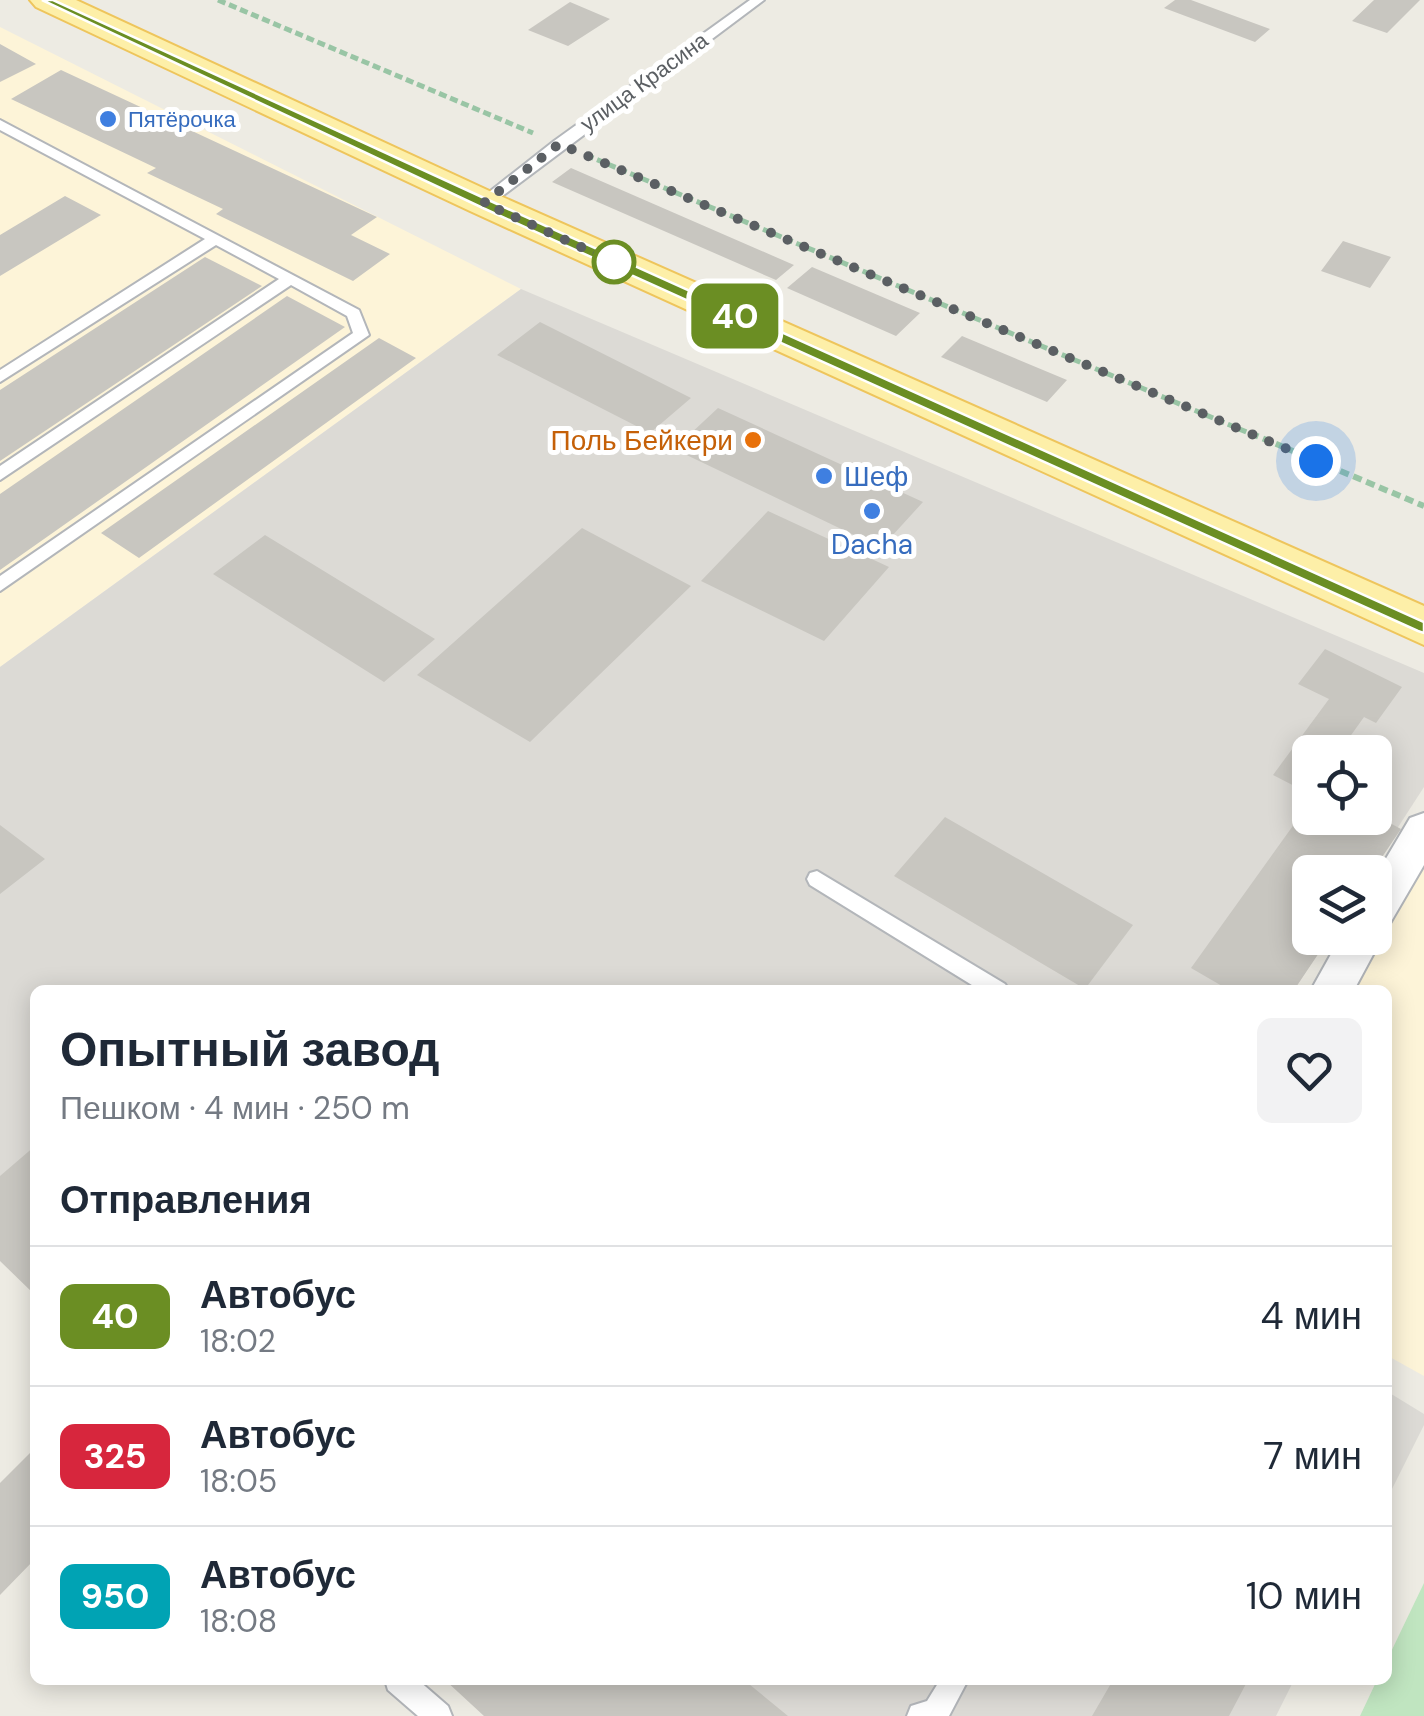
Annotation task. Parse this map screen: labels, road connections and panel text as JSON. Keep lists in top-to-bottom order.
{
  "streets": {
    "lane": ["улица Красина"]
  },
  "places": [
    "Пятёрочка",
    "Поль Бейкери",
    "Шеф",
    "Dacha"
  ],
  "lines": ["bus line 40"],
  "page": {
    "on_map": "40",
    "heading": [
      ["Опытный завод", "Пешком · 4 мин · 250 m"],
      "Отправления"
    ],
    "list": [
      {
        "mark": "40",
        "name": "Автобус",
        "note": "18:02",
        "value": "4 мин"
      },
      {
        "mark": "325",
        "name": "Автобус",
        "note": "18:05",
        "value": "7 мин"
      },
      {
        "mark": "950",
        "name": "Автобус",
        "note": "18:08",
        "value": "10 мин"
      }
    ]
  }
}
